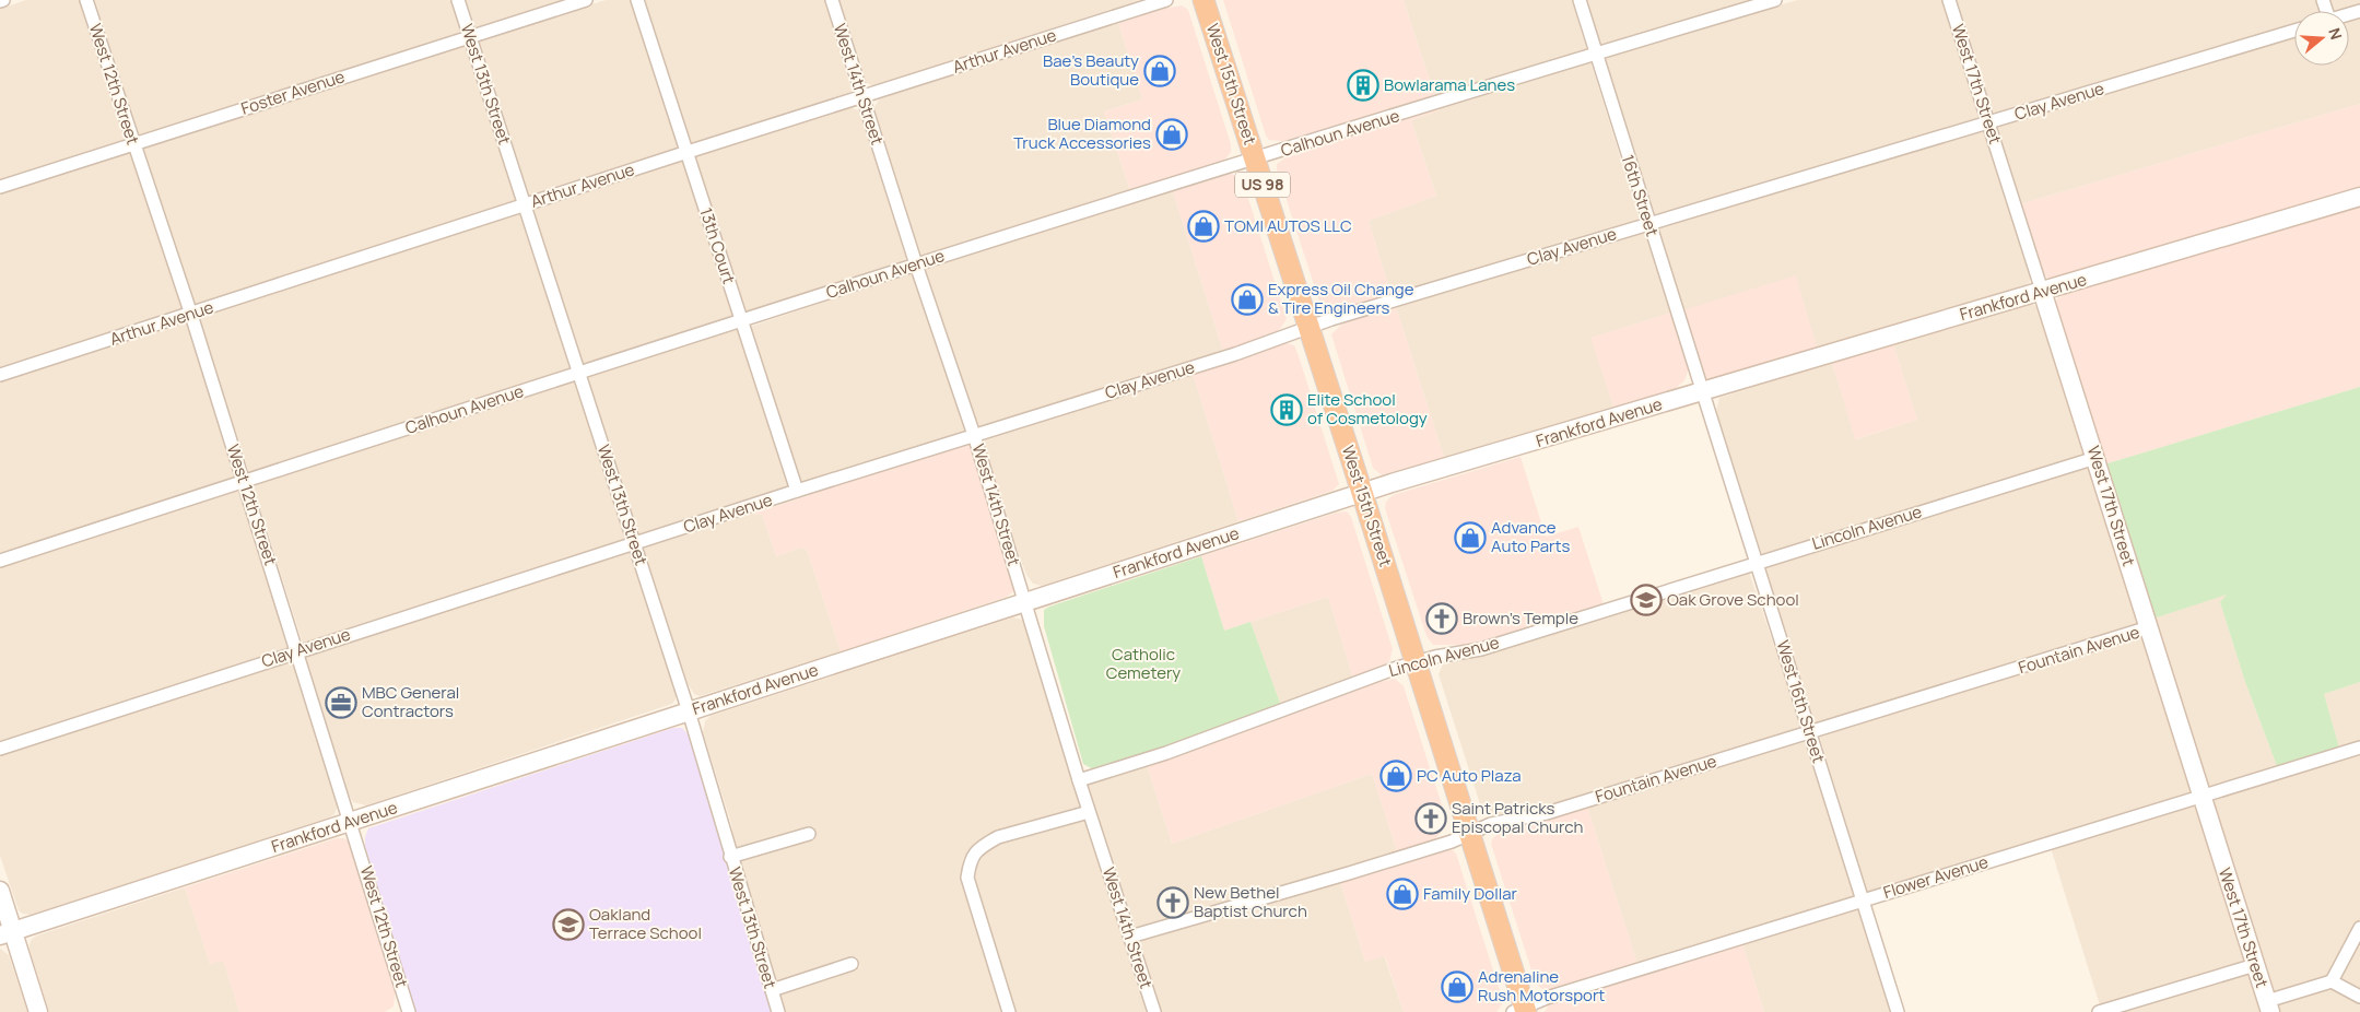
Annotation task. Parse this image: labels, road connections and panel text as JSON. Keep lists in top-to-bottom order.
{
  "streets": {
    "highway": ["West 15th Street", "US 98"],
    "main road": ["West 17th Street", "Frankford Avenue"],
    "street": [
      "Arthur Avenue",
      "West 12th Street",
      "West 13th Street",
      "West 14th Street",
      "Foster Avenue",
      "Clay Avenue",
      "Calhoun Avenue",
      "16th Street",
      "13th Court",
      "Lincoln Avenue",
      "Fountain Avenue",
      "West 16th Street",
      "Flower Avenue"
    ]
  },
  "crossings": [
    ["Arthur Avenue", "West 12th Street"],
    ["Arthur Avenue", "West 13th Street"],
    ["Arthur Avenue", "West 14th Street"],
    ["Arthur Avenue", "13th Court"],
    ["West 12th Street", "Foster Avenue"],
    ["West 12th Street", "Clay Avenue"],
    ["West 12th Street", "Calhoun Avenue"],
    ["West 12th Street", "Frankford Avenue"],
    ["West 13th Street", "Foster Avenue"],
    ["West 13th Street", "Clay Avenue"],
    ["West 13th Street", "Calhoun Avenue"],
    ["West 13th Street", "Frankford Avenue"],
    ["West 14th Street", "Clay Avenue"],
    ["West 14th Street", "Calhoun Avenue"],
    ["West 14th Street", "Frankford Avenue"],
    ["West 14th Street", "Lincoln Avenue"],
    ["West 14th Street", "Fountain Avenue"],
    ["West 15th Street", "Clay Avenue"],
    ["West 15th Street", "Calhoun Avenue"],
    ["West 15th Street", "Frankford Avenue"],
    ["West 15th Street", "Lincoln Avenue"],
    ["West 15th Street", "Fountain Avenue"],
    ["West 15th Street", "Flower Avenue"],
    ["West 17th Street", "Clay Avenue"],
    ["West 17th Street", "Frankford Avenue"],
    ["West 17th Street", "Lincoln Avenue"],
    ["West 17th Street", "Fountain Avenue"],
    ["West 17th Street", "Flower Avenue"],
    ["Clay Avenue", "16th Street"],
    ["Clay Avenue", "13th Court"],
    ["Calhoun Avenue", "16th Street"],
    ["Calhoun Avenue", "13th Court"],
    ["16th Street", "Frankford Avenue"],
    ["16th Street", "West 16th Street"],
    ["Frankford Avenue", "West 16th Street"],
    ["Lincoln Avenue", "West 16th Street"],
    ["Fountain Avenue", "West 16th Street"],
    ["West 16th Street", "Flower Avenue"]
  ],
  "parks": ["Catholic Cemetery"],
  "places": {
    "shop": [
      "Bae’s Beauty Boutique",
      "Blue Diamond Truck Accessories",
      "TOMI AUTOS LLC",
      "Express Oil Change & Tire Engineers",
      "Advance Auto Parts",
      "PC Auto Plaza",
      "Family Dollar",
      "Adrenaline Rush Motorsport"
    ],
    "building": ["Bowlarama Lanes", "Elite School of Cosmetology"],
    "school or university": ["Oak Grove School", "Oakland Terrace School"],
    "church": ["Brown's Temple", "Saint Patricks Episcopal Church", "New Bethel Baptist Church"],
    "office": ["MBC General Contractors"]
  },
  "north": "right"
}
